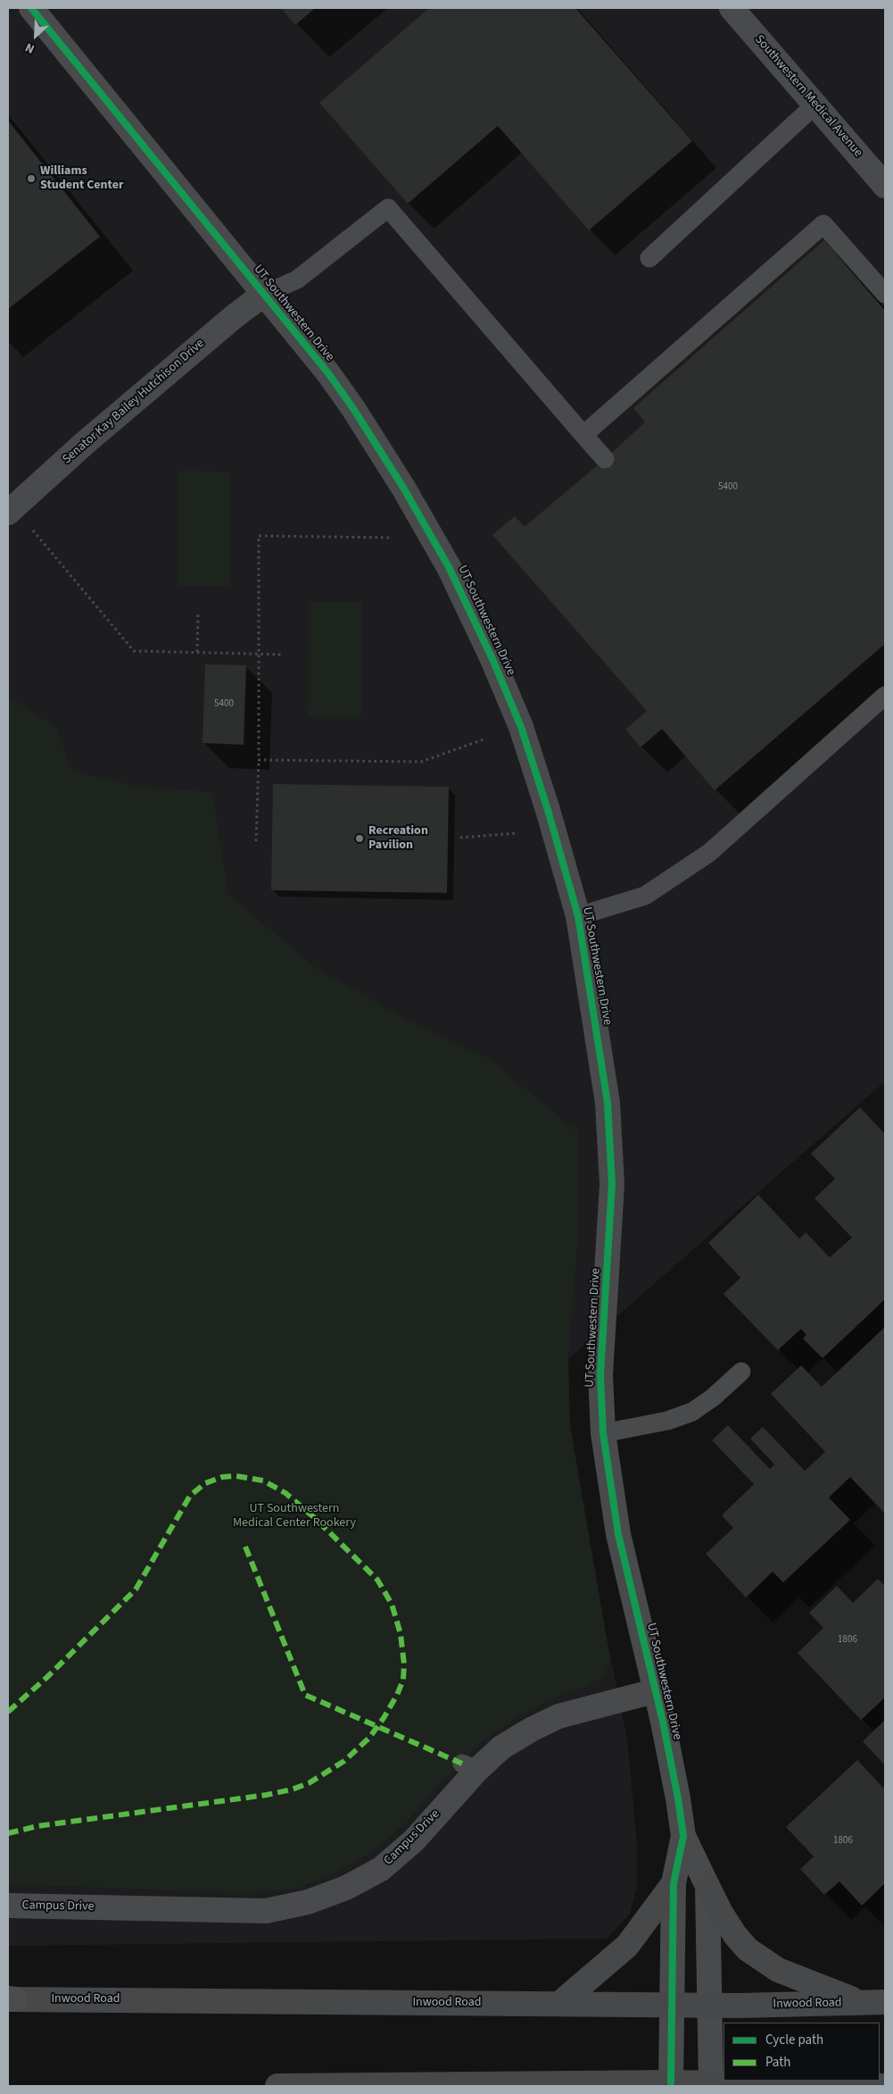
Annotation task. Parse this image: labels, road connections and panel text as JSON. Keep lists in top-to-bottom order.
{
  "streets": {
    "main road": ["Inwood Road"],
    "street": [
      "Southwestern Medical Avenue",
      "UT Southwestern Drive",
      "Senator Kay Bailey Hutchison Drive",
      "Campus Drive"
    ]
  },
  "crossings": [
    ["UT Southwestern Drive", "Senator Kay Bailey Hutchison Drive"],
    ["UT Southwestern Drive", "Campus Drive"],
    ["UT Southwestern Drive", "Inwood Road"]
  ],
  "parks": ["UT Southwestern Medical Center Rookery"],
  "places": ["Williams Student Center", "Recreation Pavilion"],
  "house_numbers": [
    "5400",
    "5400",
    "1806",
    "1806"
  ],
  "legend": ["Cycle path", "Path"],
  "north": "bottom left"
}
